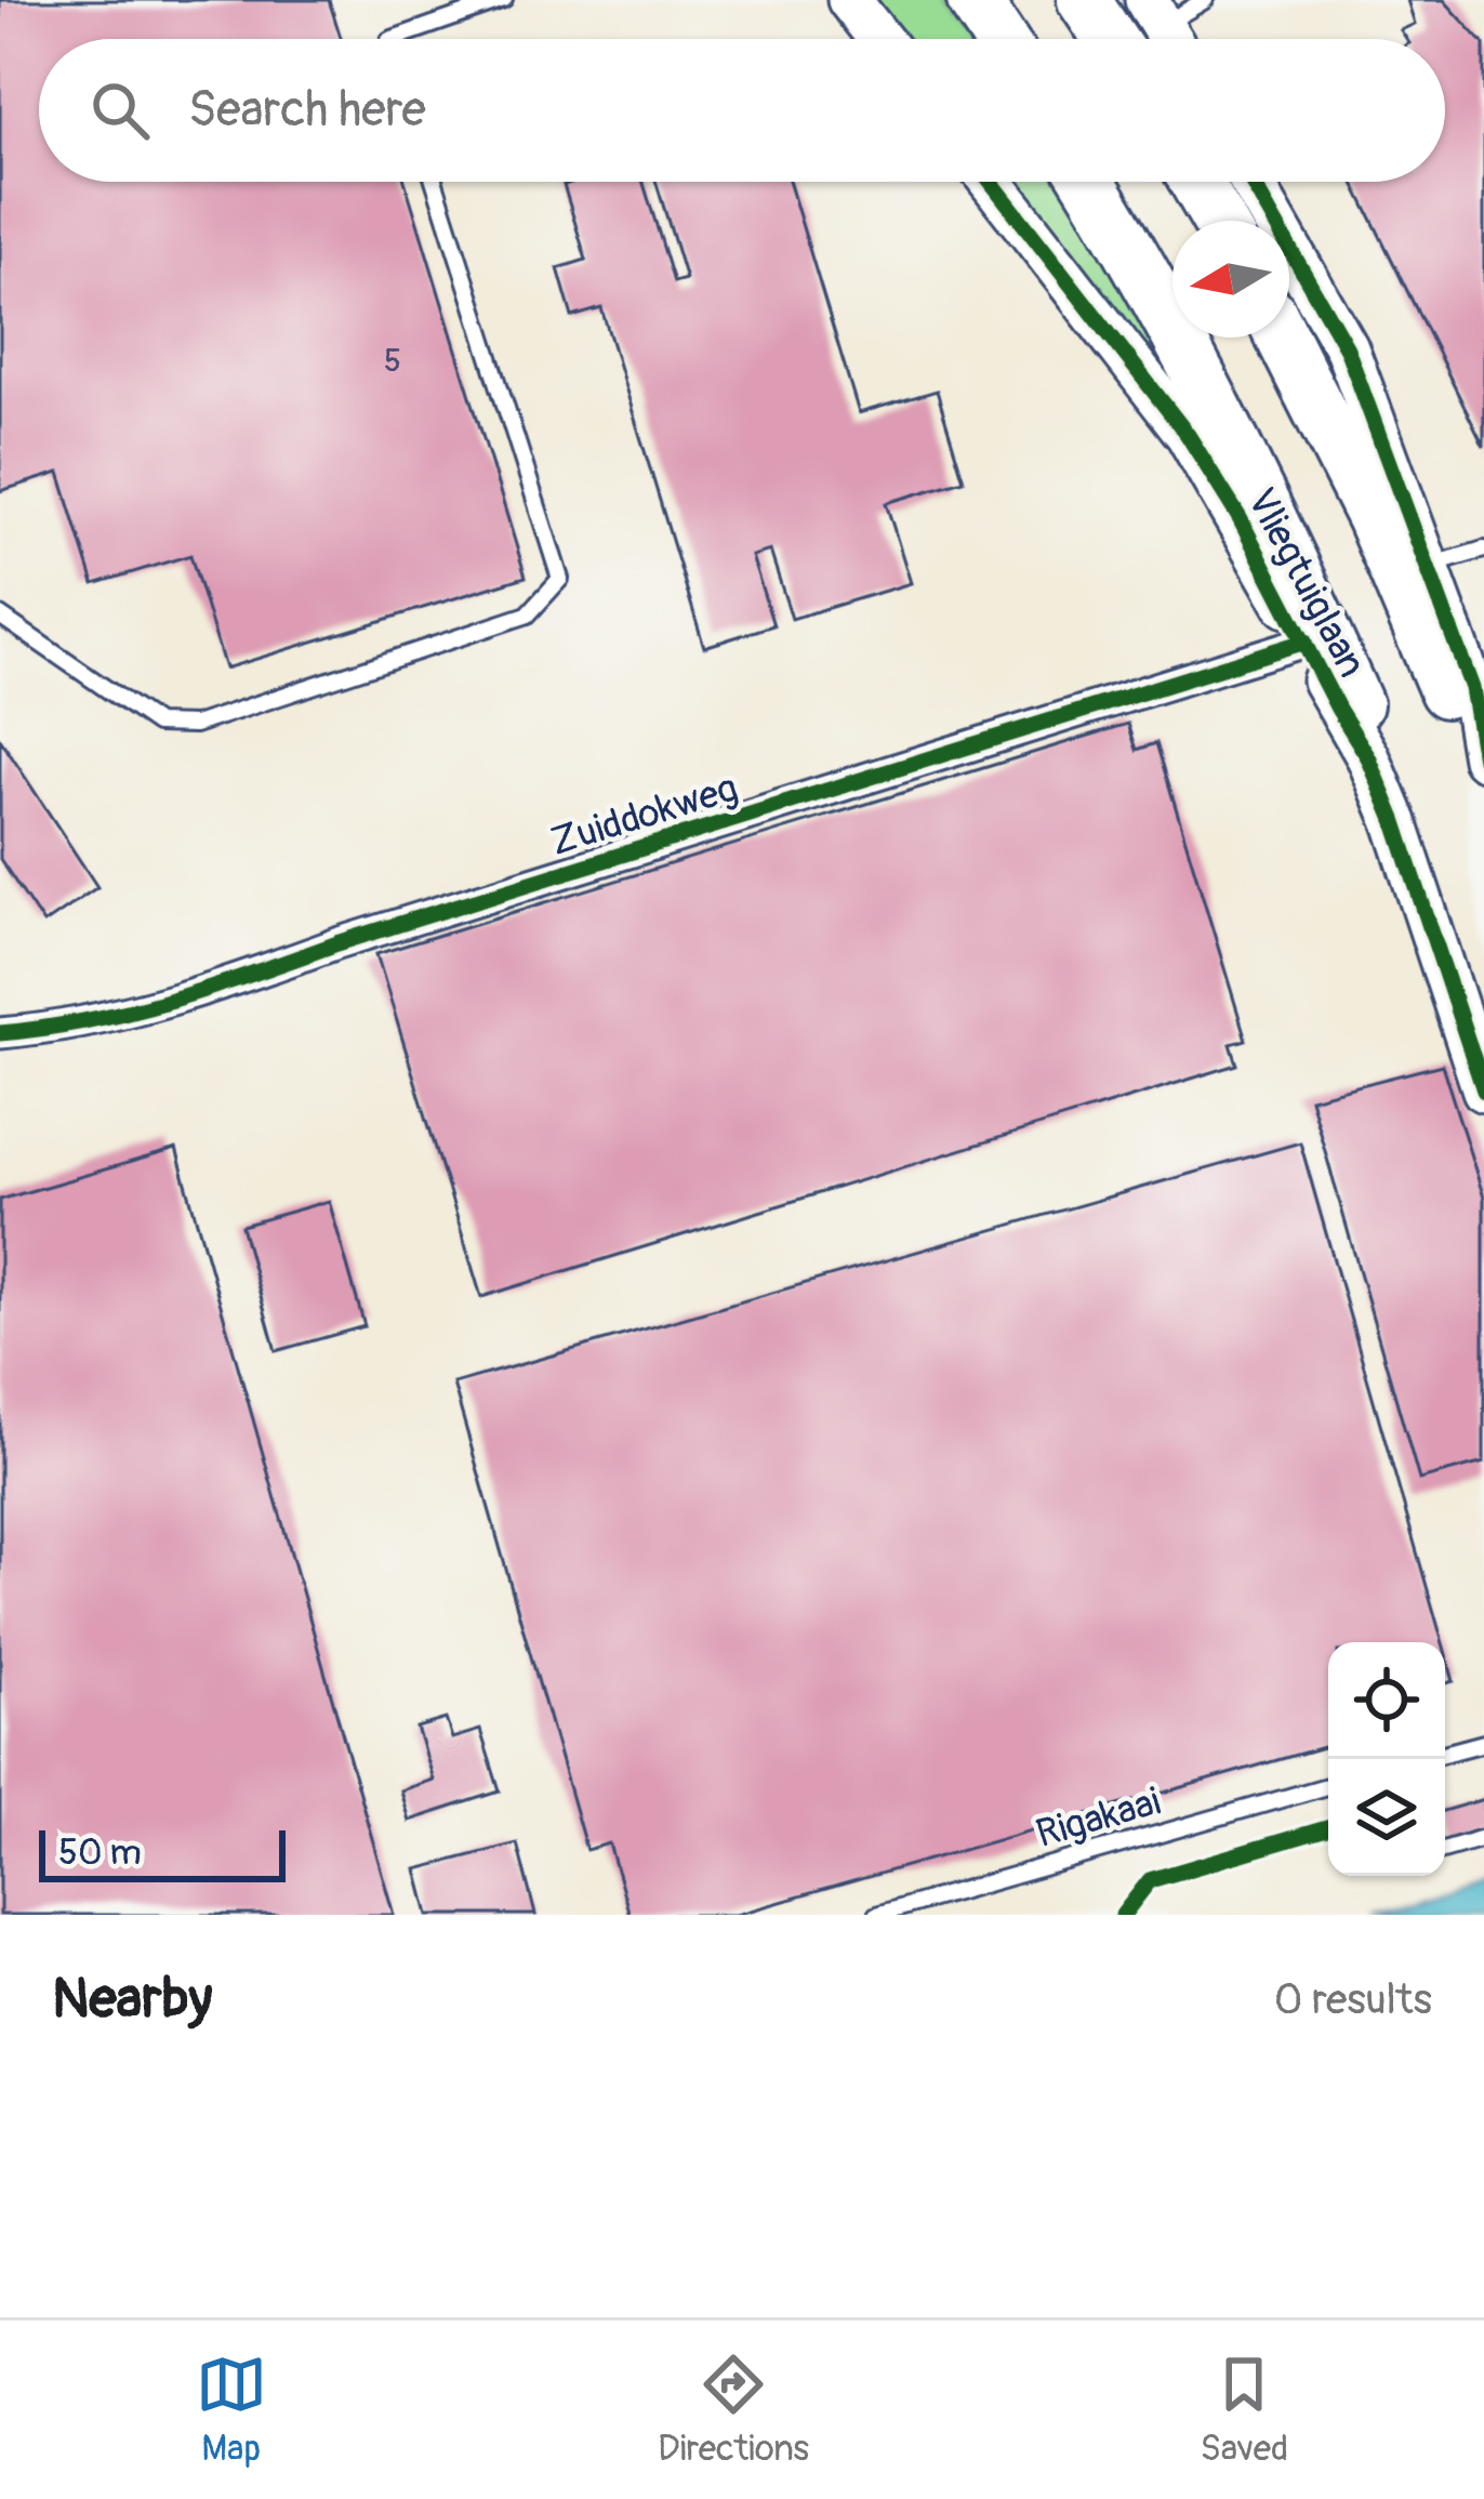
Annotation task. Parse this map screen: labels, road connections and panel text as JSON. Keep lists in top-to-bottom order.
{
  "streets": {
    "main road": ["Vliegtuiglaan"],
    "street": ["Zuiddokweg"],
    "lane": ["Rigakaai"]
  },
  "crossings": [
    ["Vliegtuiglaan", "Zuiddokweg"]
  ],
  "house_numbers": ["5"],
  "scale_bar": "50 m",
  "north": "left",
  "page": {
    "search": "Search here",
    "scale": "50 m",
    "heading": ["Nearby", "0 results"],
    "nav": ["Map", "Directions", "Saved"]
  }
}
